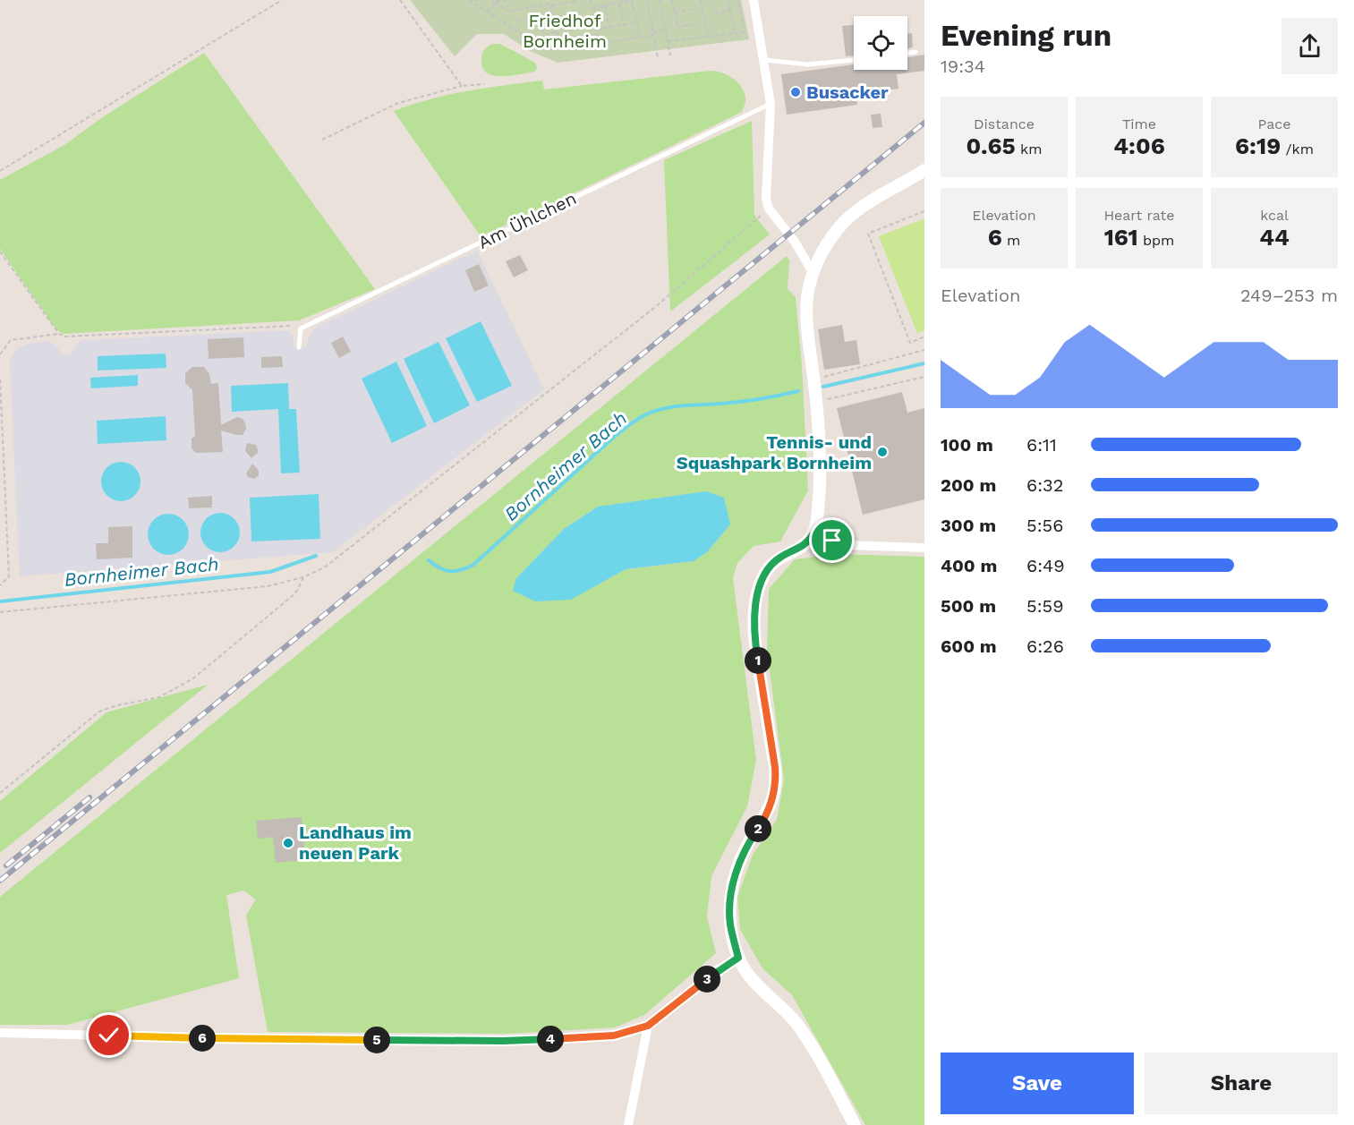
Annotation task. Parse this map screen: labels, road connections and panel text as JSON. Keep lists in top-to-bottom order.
{
  "streets": {
    "lane": ["Am Ühlchen"]
  },
  "water": ["Bornheimer Bach"],
  "parks": ["Friedhof Bornheim"],
  "places": ["Busacker", "Tennis- und Squashpark Bornheim", "Landhaus im neuen Park"],
  "page": {
    "heading": ["Evening run", "19:34"],
    "stats": [
      ["Distance", "0.65 km"],
      ["Time", "4:06"],
      ["Pace", "6:19 /km"],
      ["Elevation", "6 m"],
      ["Heart rate", "161 bpm"],
      ["kcal", "44"]
    ],
    "chart": ["Elevation", "249–253 m"],
    "list": [
      {
        "name": "100 m",
        "note": "6:11"
      },
      {
        "name": "200 m",
        "note": "6:32"
      },
      {
        "name": "300 m",
        "note": "5:56"
      },
      {
        "name": "400 m",
        "note": "6:49"
      },
      {
        "name": "500 m",
        "note": "5:59"
      },
      {
        "name": "600 m",
        "note": "6:26"
      }
    ],
    "pins": [
      "1",
      "2",
      "3",
      "6",
      "4",
      "5"
    ],
    "buttons": ["Save", "Share"]
  }
}
